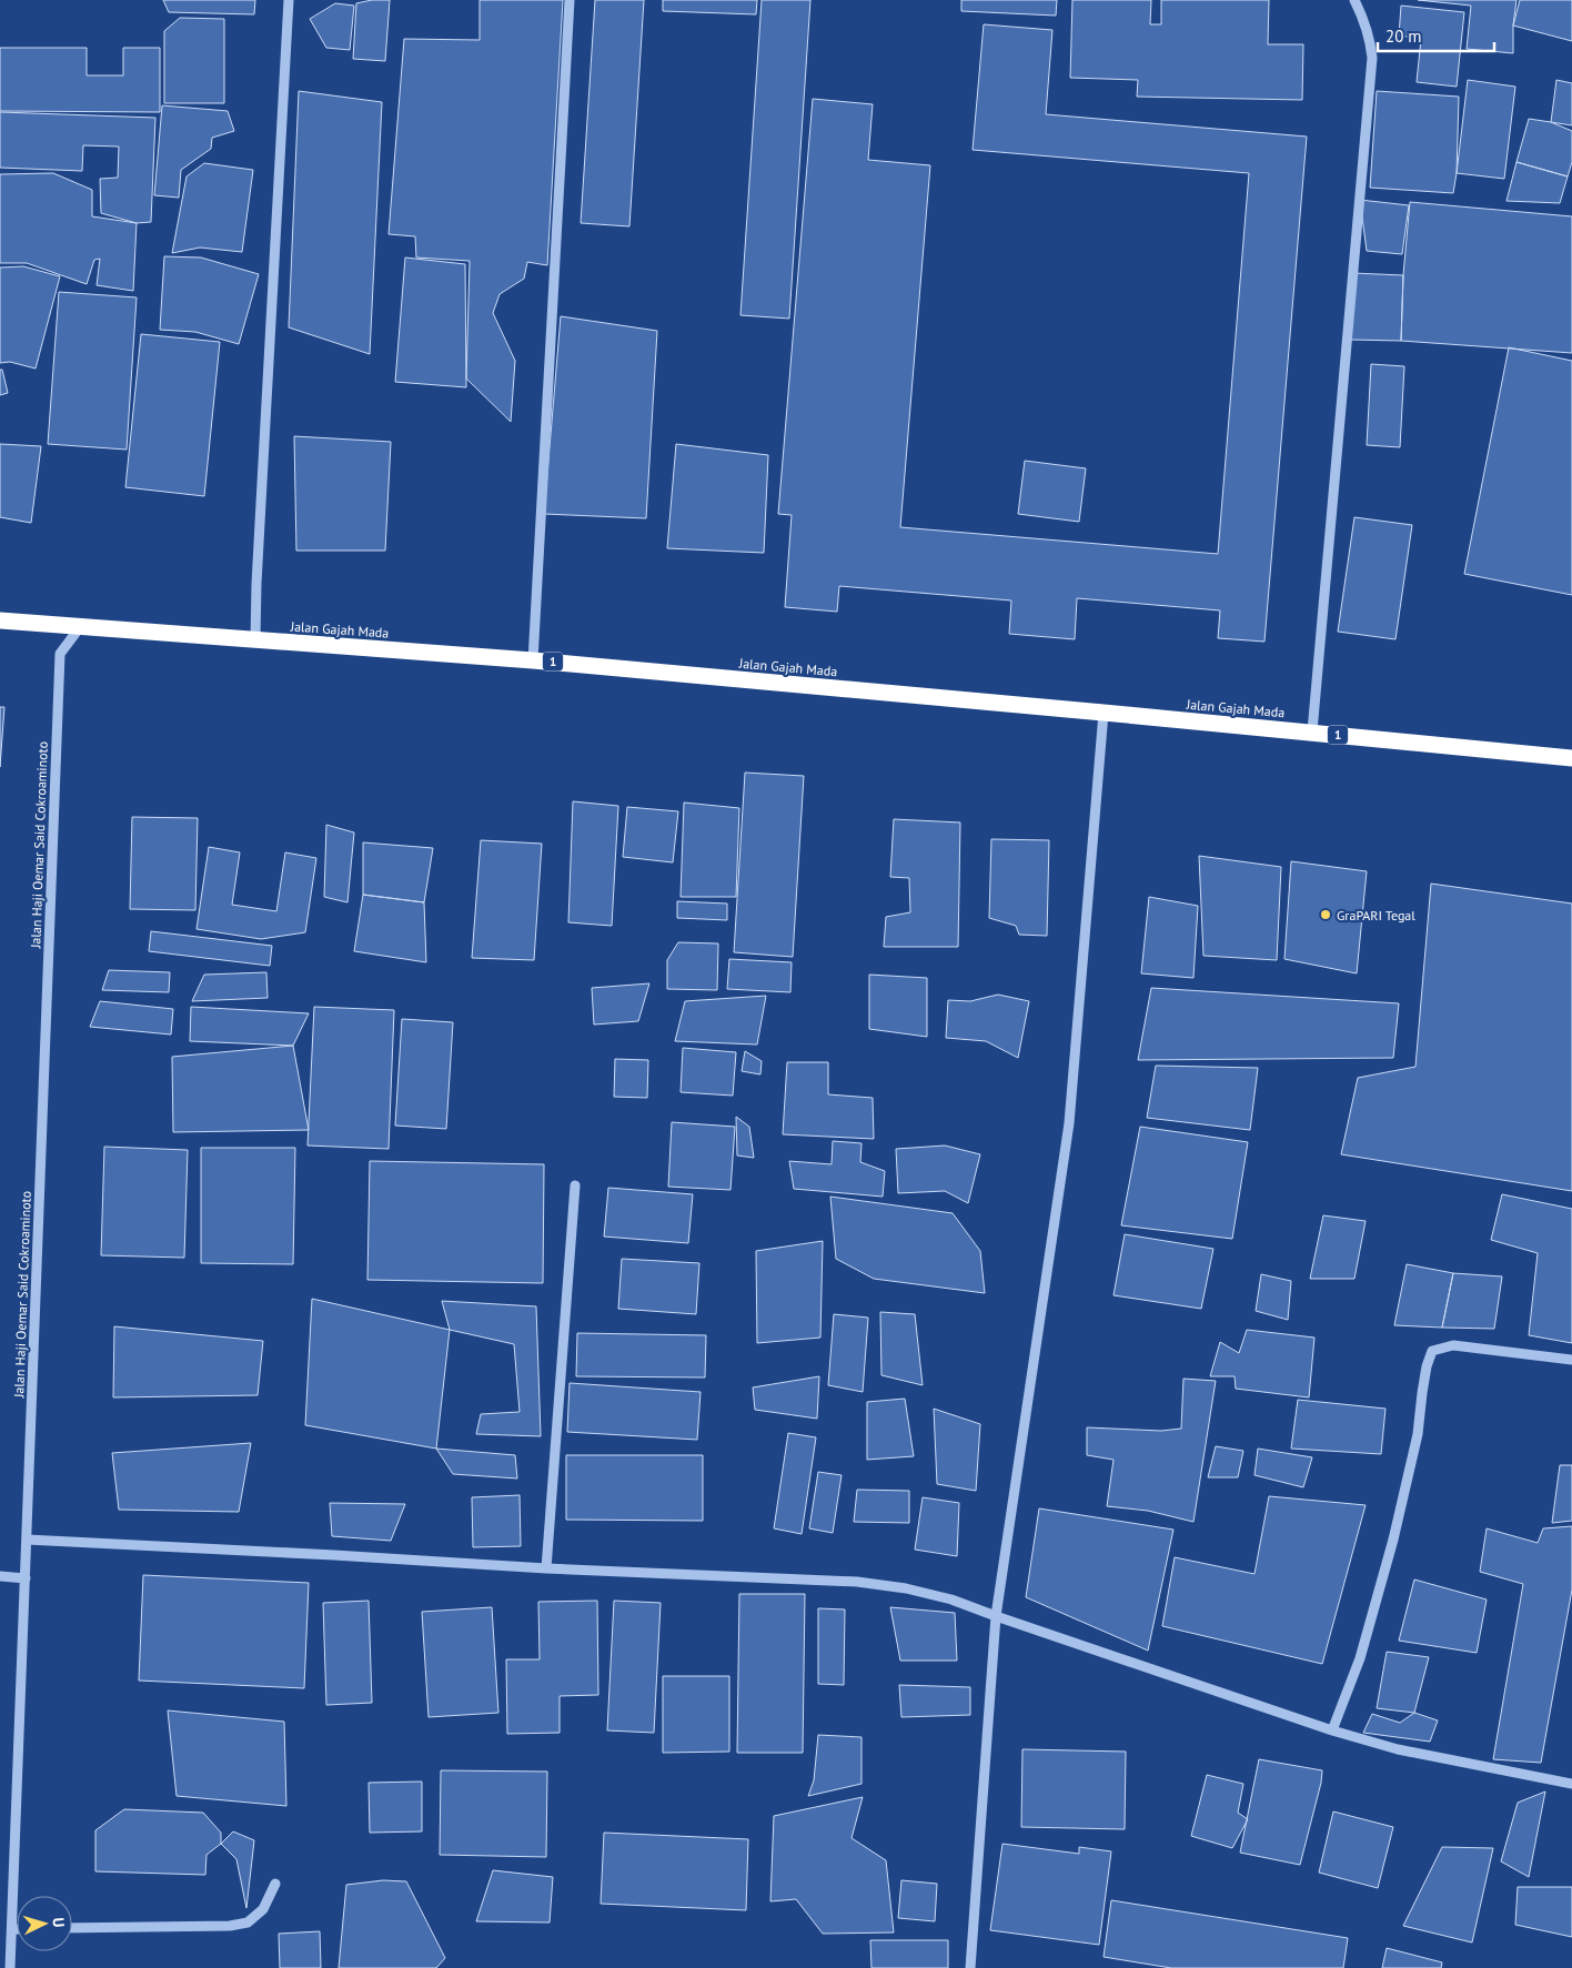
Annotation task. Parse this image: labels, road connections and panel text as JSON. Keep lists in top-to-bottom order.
{
  "streets": {
    "highway": ["Jalan Gajah Mada", "1"],
    "street": ["Jalan Haji Oemar Said Cokroaminoto"]
  },
  "crossings": [
    ["Jalan Gajah Mada", "Jalan Haji Oemar Said Cokroaminoto"]
  ],
  "places": ["GraPARI Tegal"],
  "scale_bar": "20 m",
  "north": "right"
}
